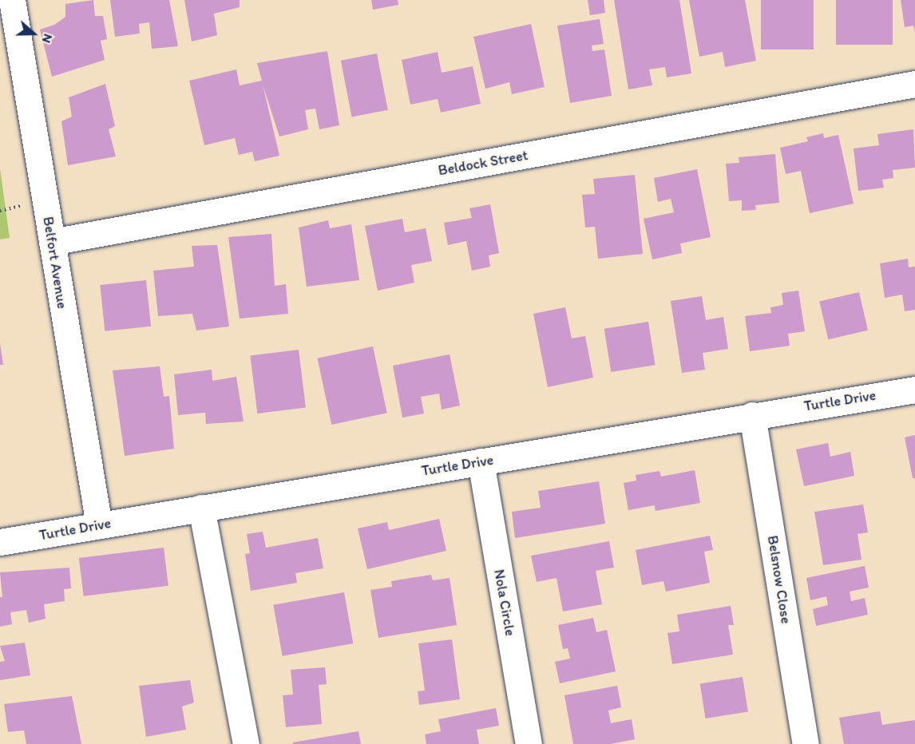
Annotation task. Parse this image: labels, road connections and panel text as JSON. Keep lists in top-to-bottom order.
{
  "streets": {
    "street": [
      "Beldock Street",
      "Belfort Avenue",
      "Turtle Drive",
      "Belsnow Close",
      "Nola Circle"
    ]
  },
  "crossings": [
    ["Beldock Street", "Belfort Avenue"],
    ["Belfort Avenue", "Turtle Drive"],
    ["Turtle Drive", "Belsnow Close"],
    ["Turtle Drive", "Nola Circle"]
  ],
  "north": "right"
}
